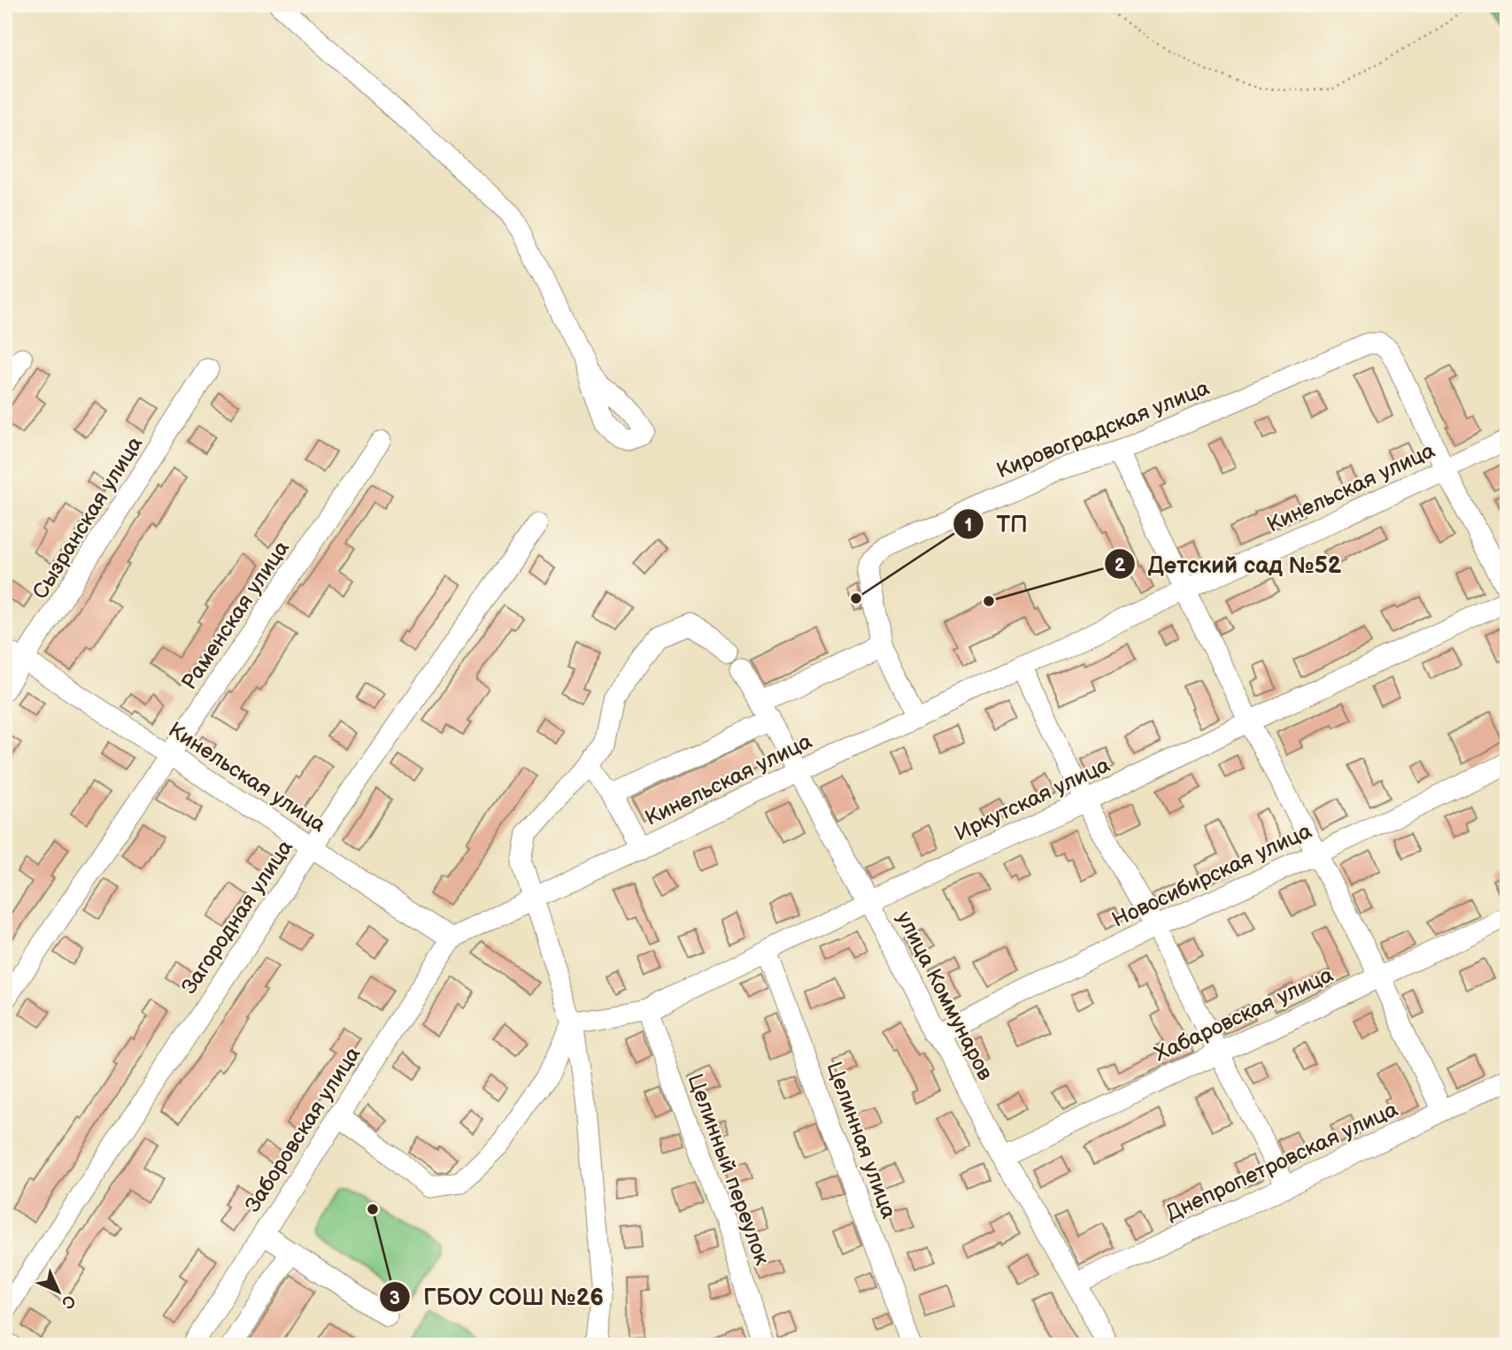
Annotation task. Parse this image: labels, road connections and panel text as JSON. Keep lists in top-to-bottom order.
{
  "streets": {
    "street": [
      "Кировоградская улица",
      "Кинельская улица",
      "Сызранская улица",
      "Раменская улица",
      "Иркутская улица",
      "Новосибирская улица",
      "Загородная улица",
      "улица Коммунаров",
      "Хабаровская улица",
      "Заборовская улица",
      "Целинная улица",
      "Днепропетровская улица",
      "Целинный переулок"
    ]
  },
  "crossings": [
    ["Кировоградская улица", "Кинельская улица"],
    ["Кинельская улица", "Сызранская улица"],
    ["Кинельская улица", "Раменская улица"],
    ["Кинельская улица", "Загородная улица"],
    ["Кинельская улица", "улица Коммунаров"],
    ["Кинельская улица", "Заборовская улица"],
    ["Иркутская улица", "улица Коммунаров"],
    ["Иркутская улица", "Целинная улица"],
    ["Иркутская улица", "Целинный переулок"],
    ["Новосибирская улица", "улица Коммунаров"],
    ["улица Коммунаров", "Хабаровская улица"],
    ["улица Коммунаров", "Днепропетровская улица"]
  ],
  "places": ["ТП", "Детский сад №52", "ГБОУ СОШ №26"],
  "north": "bottom right"
}
